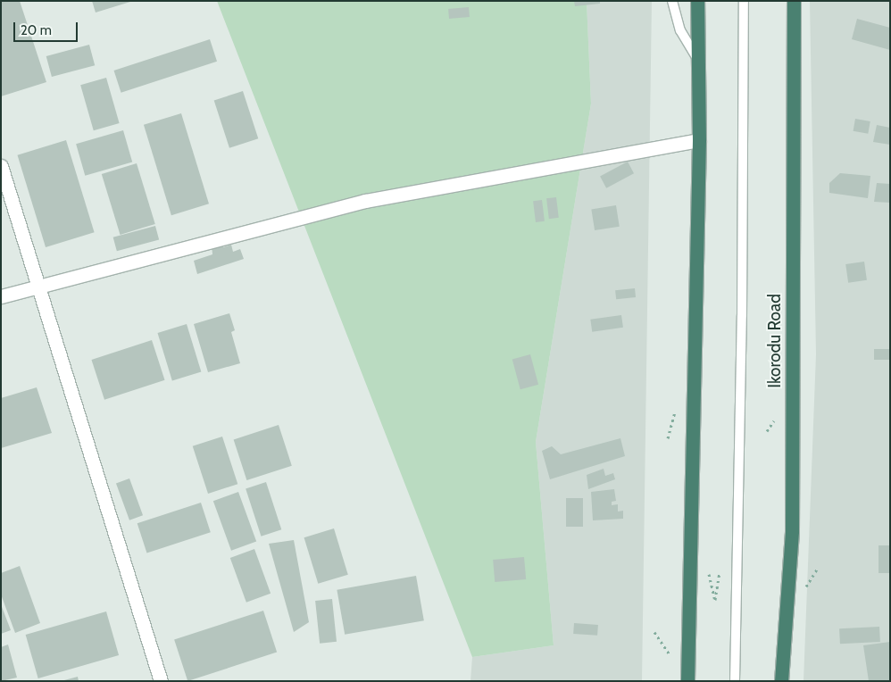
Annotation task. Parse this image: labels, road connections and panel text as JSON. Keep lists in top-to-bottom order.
{
  "streets": {
    "highway": ["Ikorodu Road"]
  },
  "scale_bar": "20 m"
}
